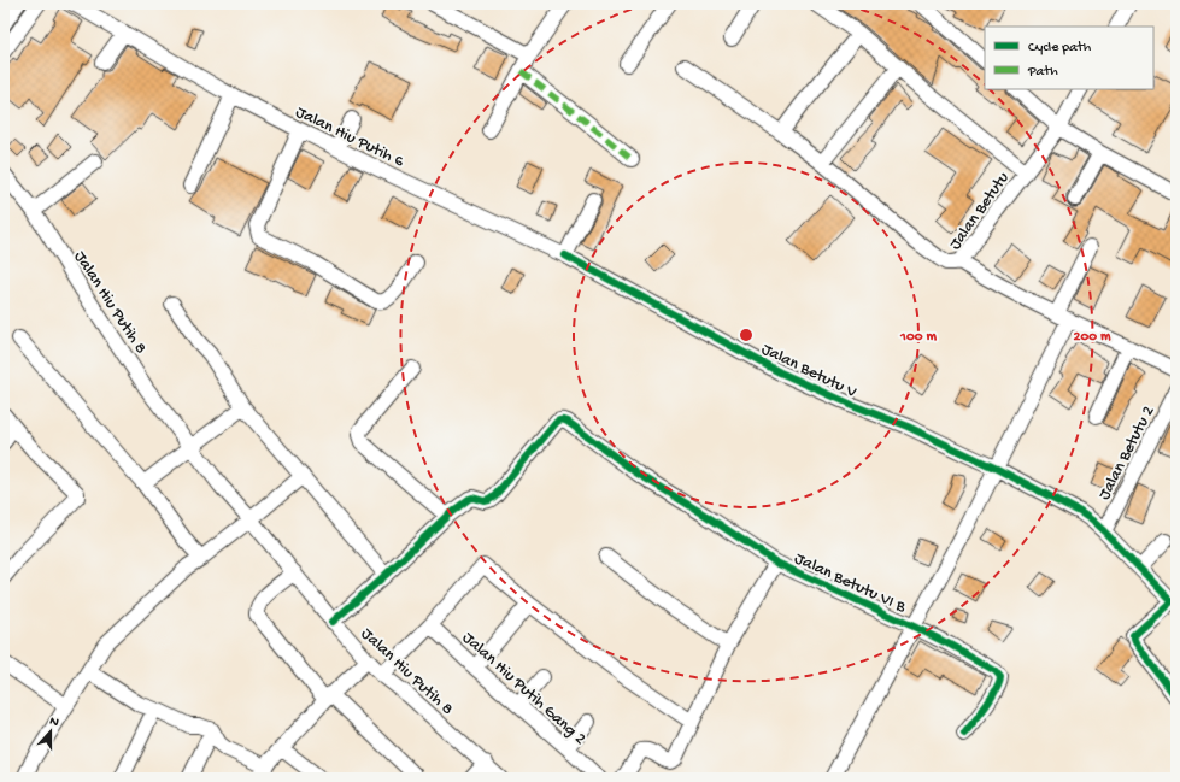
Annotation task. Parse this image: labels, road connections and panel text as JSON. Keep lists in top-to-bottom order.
{
  "streets": {
    "street": [
      "Jalan Hiu Putih 6",
      "Jalan Betutu",
      "Jalan Hiu Putih 8",
      "Jalan Betutu V",
      "Jalan Betutu 2",
      "Jalan Betutu VI B",
      "Jalan Hiu Putih Gang 2"
    ]
  },
  "crossings": [
    ["Jalan Hiu Putih 6", "Jalan Betutu V"],
    ["Jalan Betutu V", "Jalan Betutu 2"]
  ],
  "legend": ["Cycle path", "Path"],
  "north": "top",
  "rings": ["100 m", "200 m"]
}
